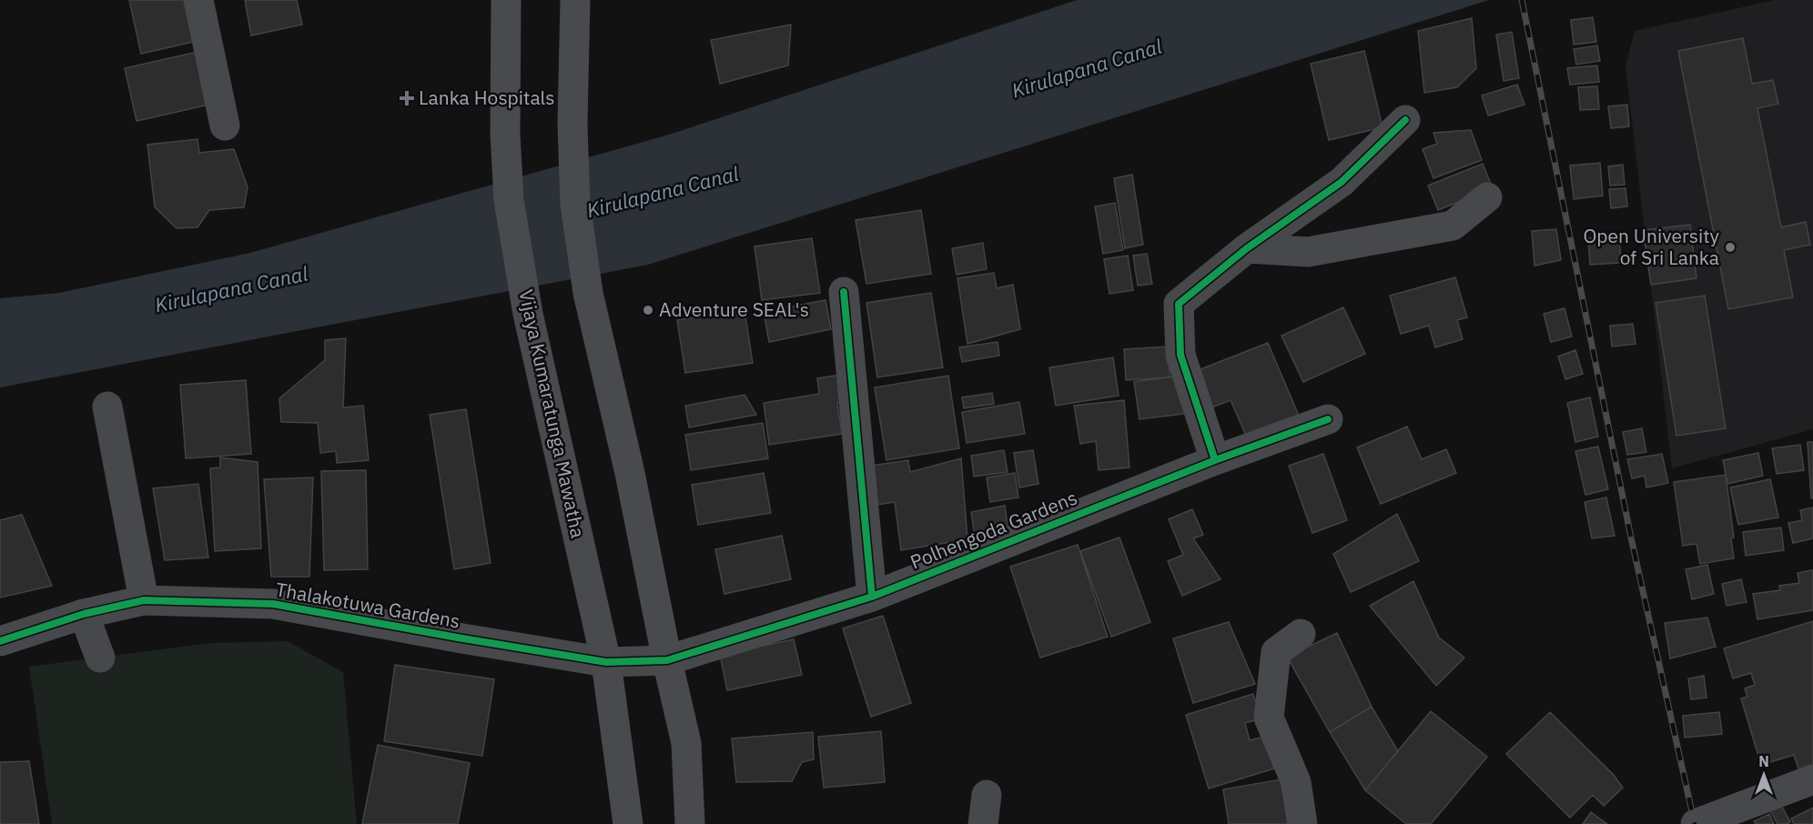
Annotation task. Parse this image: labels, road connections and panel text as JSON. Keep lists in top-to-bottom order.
{
  "streets": {
    "highway": ["Vijaya Kumaratunga Mawatha"],
    "street": ["Polhengoda Gardens", "Thalakotuwa Gardens"]
  },
  "crossings": [
    ["Vijaya Kumaratunga Mawatha", "Thalakotuwa Gardens"],
    ["Polhengoda Gardens", "Thalakotuwa Gardens"]
  ],
  "water": ["Kirulapana Canal"],
  "places": {
    "health": ["Lanka Hospitals"],
    "other": ["Open University of Sri Lanka", "Adventure SEAL's"]
  },
  "north": "top"
}
